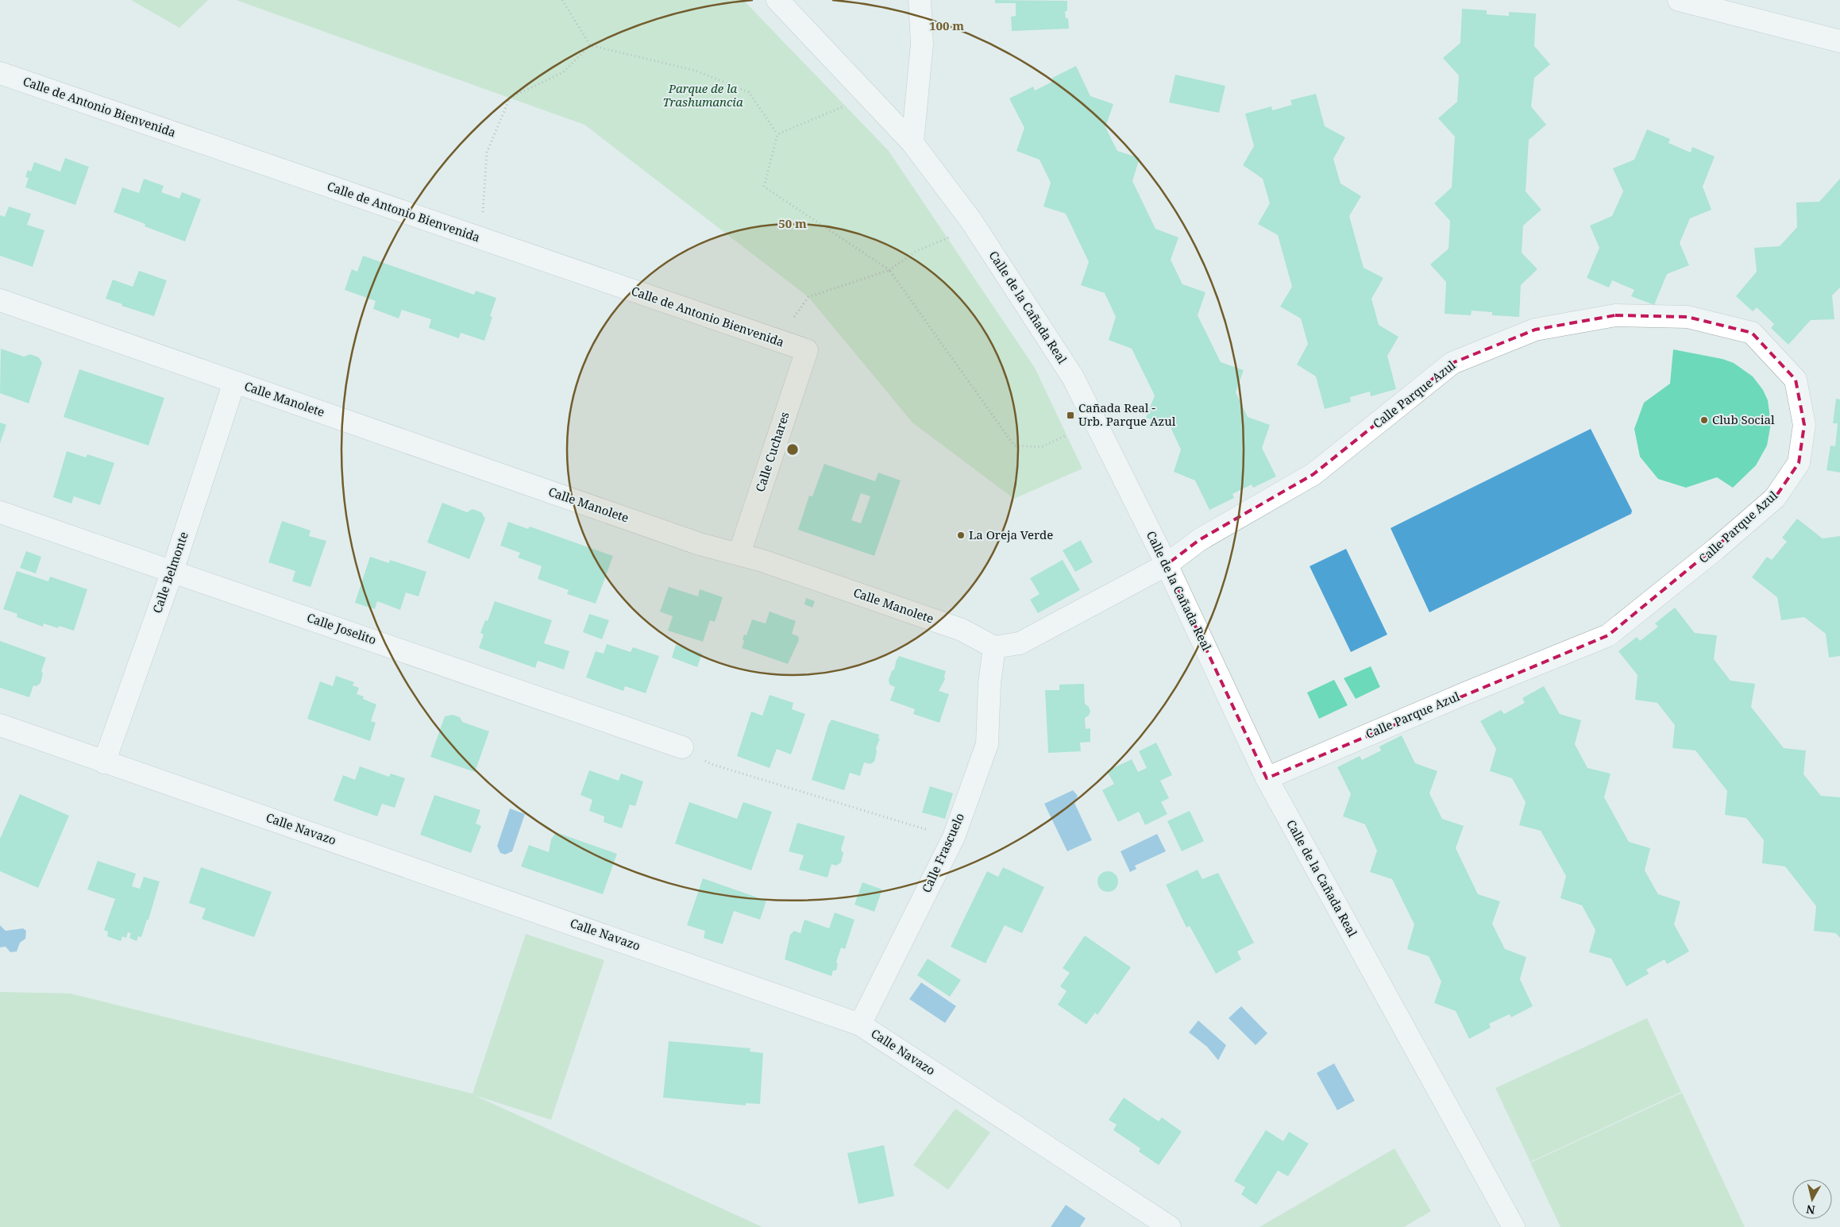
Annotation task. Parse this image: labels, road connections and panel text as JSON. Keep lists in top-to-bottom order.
{
  "streets": {
    "street": [
      "Calle de Antonio Bienvenida",
      "Calle de la Cañada Real",
      "Calle Parque Azul",
      "Calle Manolete",
      "Calle Cuchares",
      "Calle Belmonte",
      "Calle Joselito",
      "Calle Navazo",
      "Calle Frascuelo"
    ]
  },
  "crossings": [
    ["Calle de Antonio Bienvenida", "Calle Cuchares"],
    ["Calle de la Cañada Real", "Calle Parque Azul"],
    ["Calle Manolete", "Calle Cuchares"],
    ["Calle Manolete", "Calle Belmonte"],
    ["Calle Manolete", "Calle Frascuelo"],
    ["Calle Belmonte", "Calle Joselito"],
    ["Calle Belmonte", "Calle Navazo"],
    ["Calle Navazo", "Calle Frascuelo"]
  ],
  "parks": ["Parque de la Trashumancia"],
  "places": {
    "transit": ["Cañada Real - Urb. Parque Azul"],
    "other": ["Club Social", "La Oreja Verde"]
  },
  "north": "bottom",
  "rings": ["100 m", "50 m"]
}
